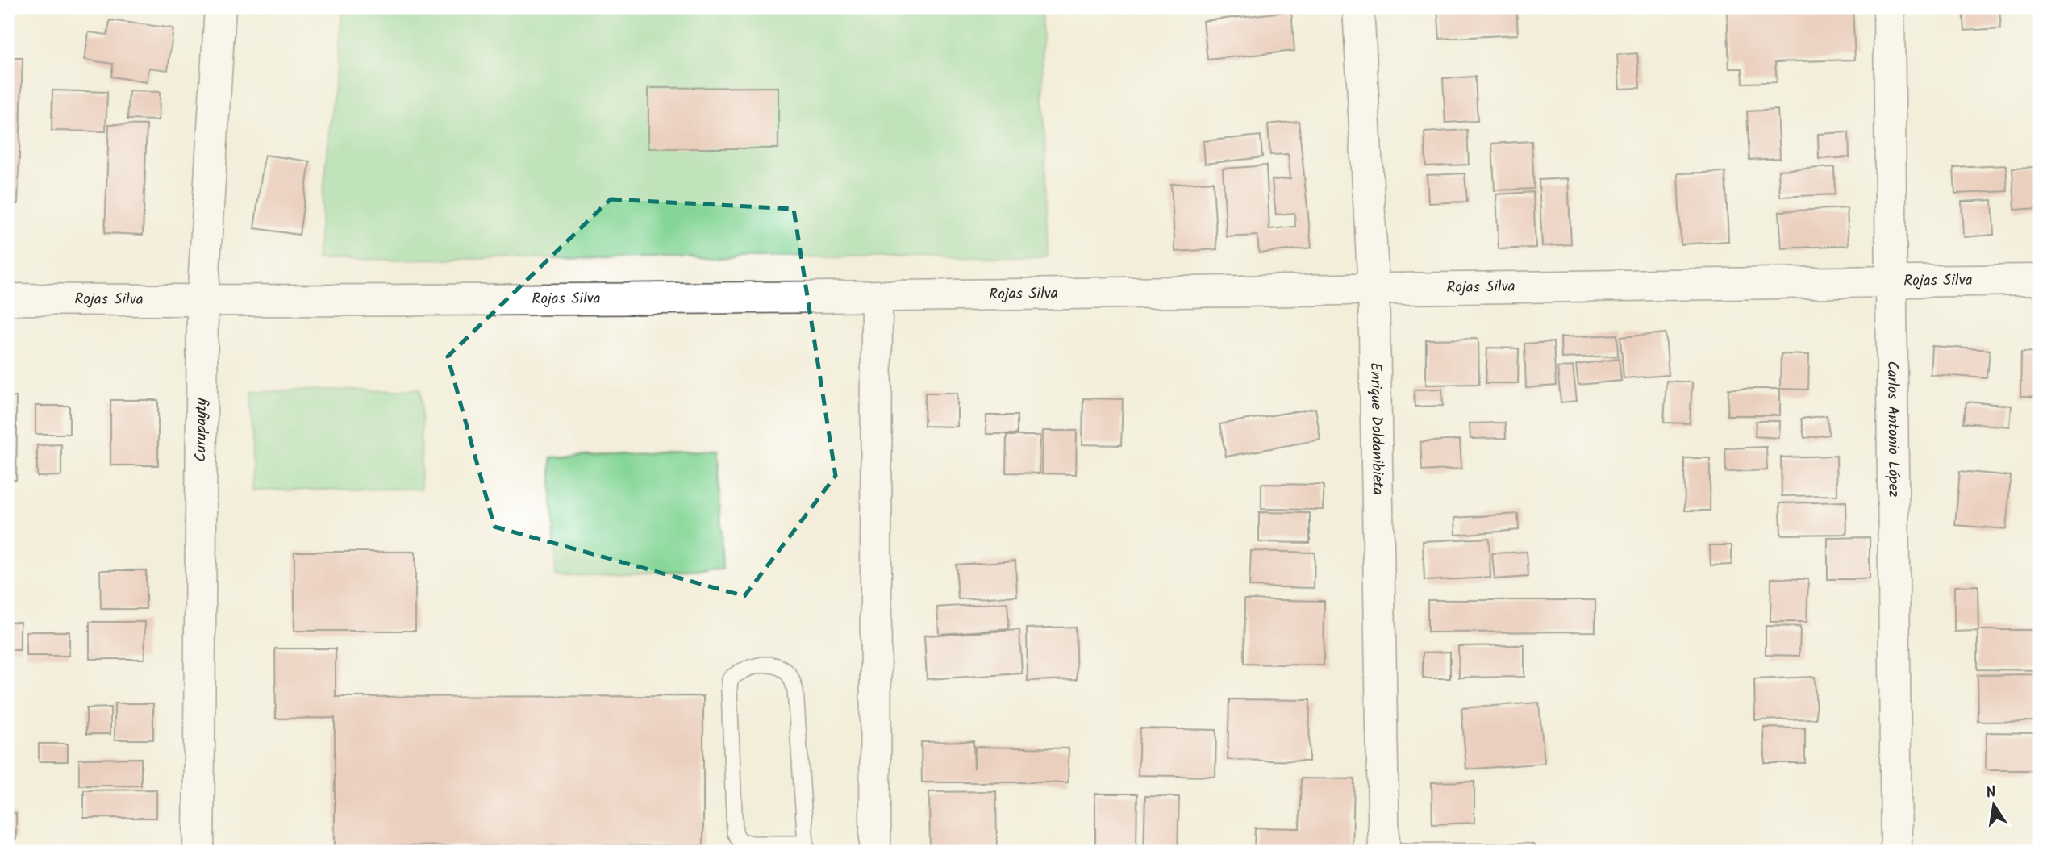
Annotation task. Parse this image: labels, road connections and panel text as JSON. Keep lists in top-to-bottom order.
{
  "streets": {
    "street": [
      "Rojas Silva",
      "Curupayty",
      "Enrique Doldanibieta",
      "Carlos Antonio López"
    ]
  },
  "crossings": [
    ["Rojas Silva", "Curupayty"],
    ["Rojas Silva", "Enrique Doldanibieta"],
    ["Rojas Silva", "Carlos Antonio López"]
  ],
  "north": "top"
}
